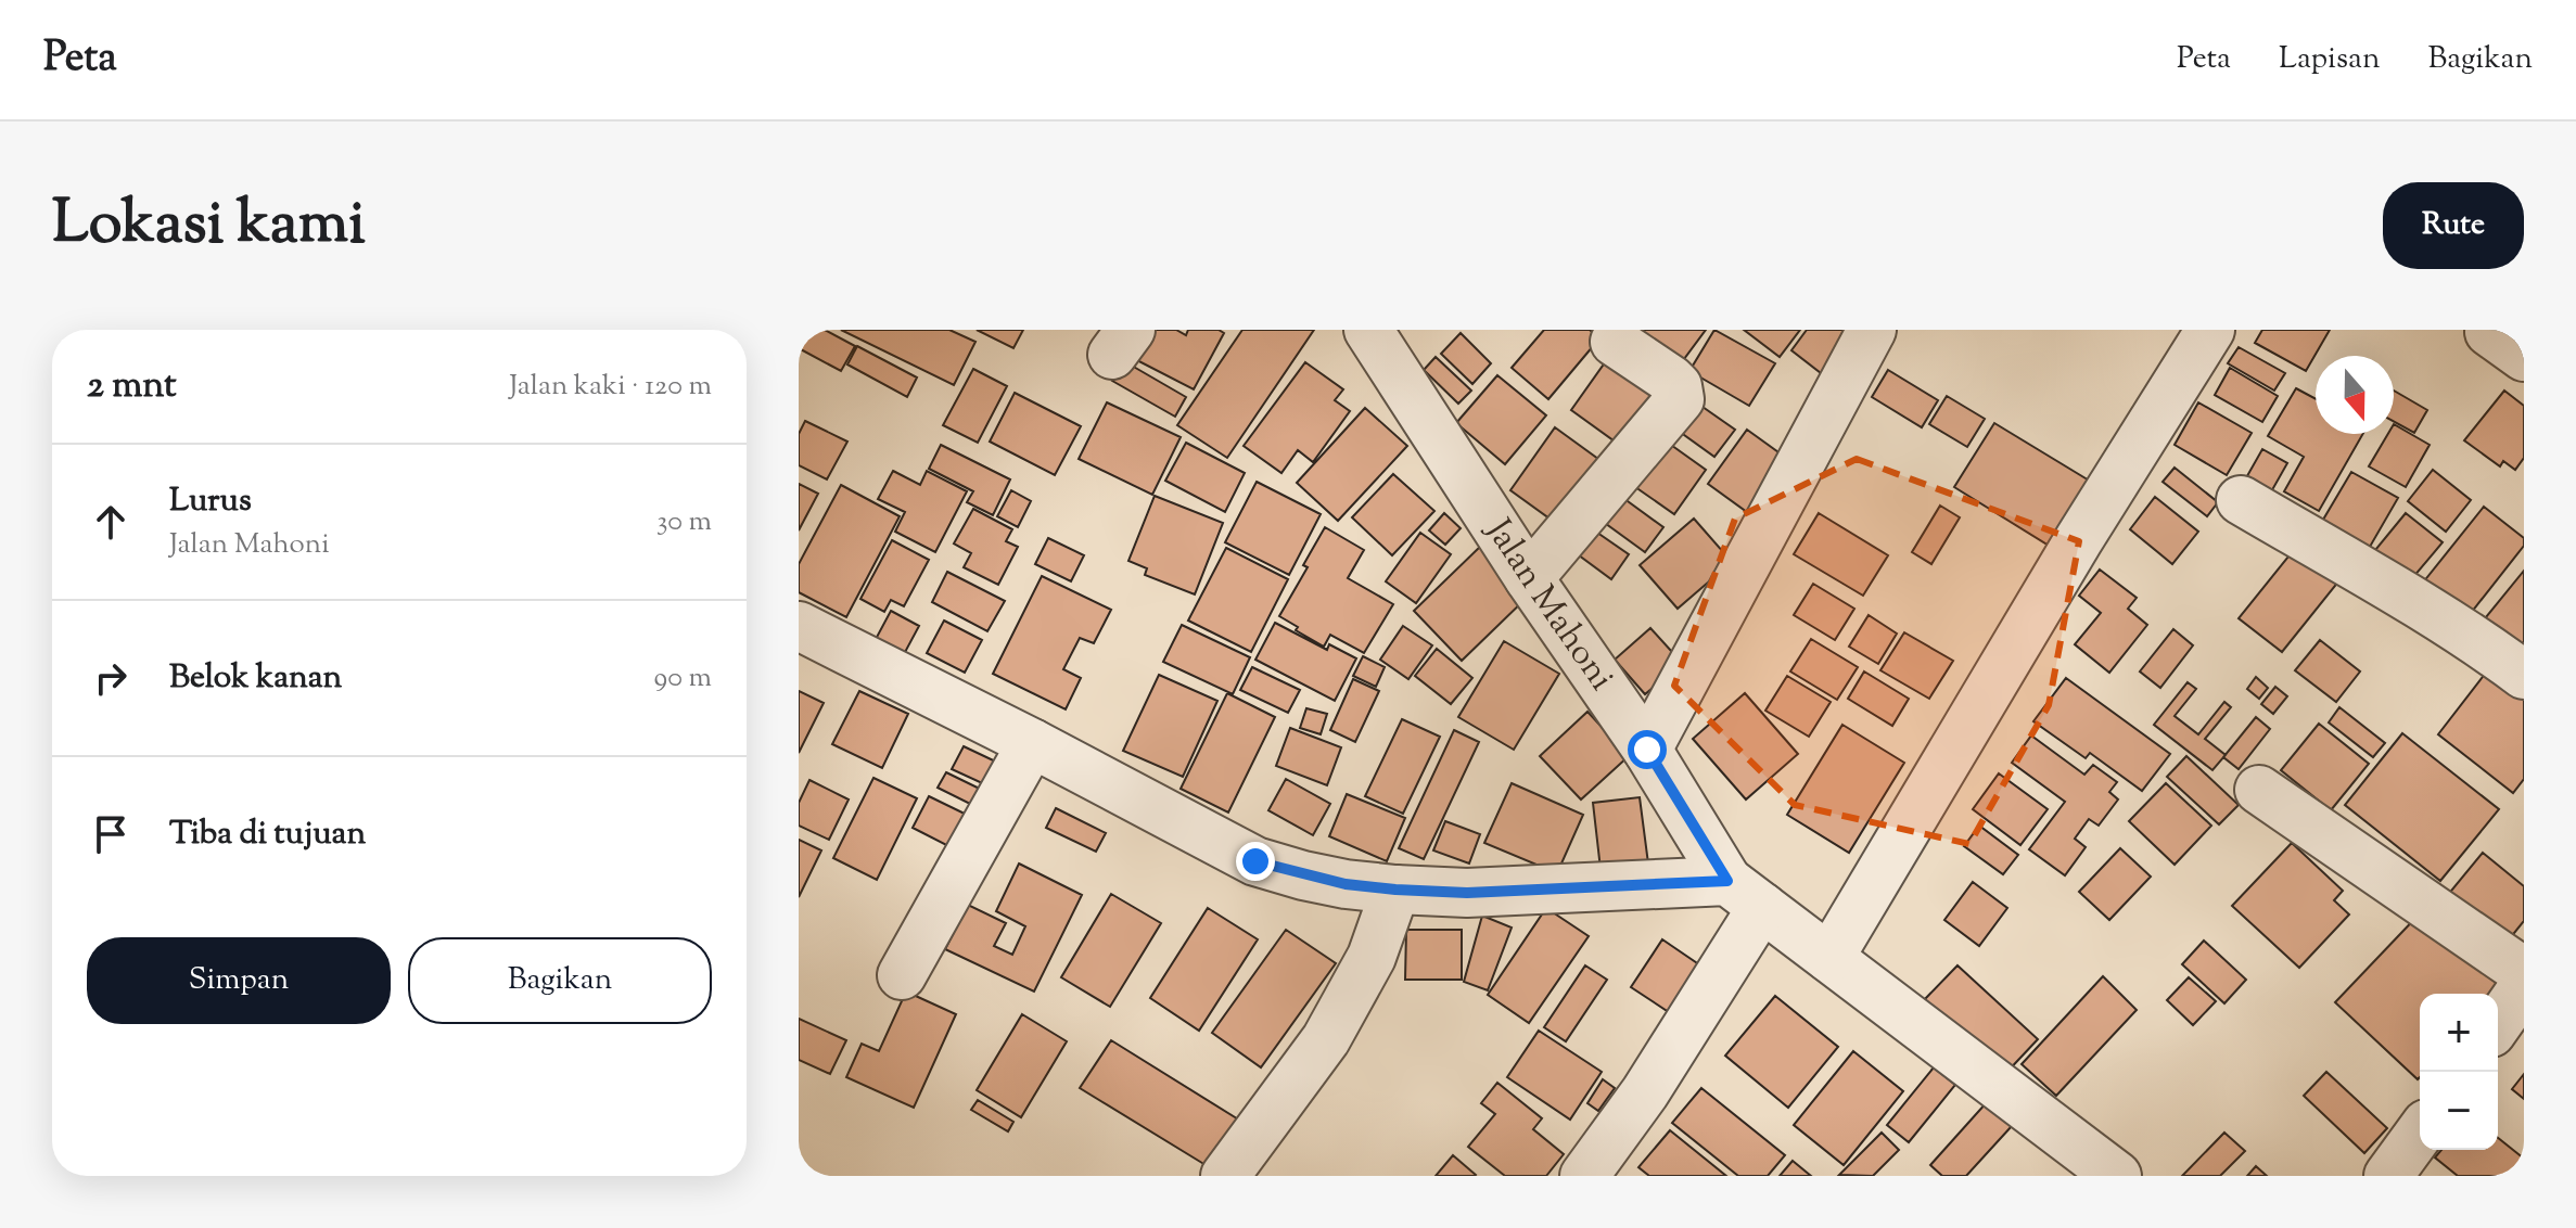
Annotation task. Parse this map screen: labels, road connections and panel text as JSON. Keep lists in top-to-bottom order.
{
  "streets": {
    "street": ["Jalan Mahoni"]
  },
  "north": "bottom",
  "page": {
    "header": "Peta",
    "nav": ["Peta", "Lapisan", "Bagikan"],
    "title": "Lokasi kami",
    "buttons": [
      "Rute",
      ["Simpan", "Bagikan"]
    ],
    "heading": ["2 mnt", "Jalan kaki · 120 m"],
    "list": [
      ["Lurus", "Jalan Mahoni", "30 m"],
      ["Belok kanan", "90 m"],
      "Tiba di tujuan"
    ],
    "map_buttons": ["+", "−"]
  }
}
